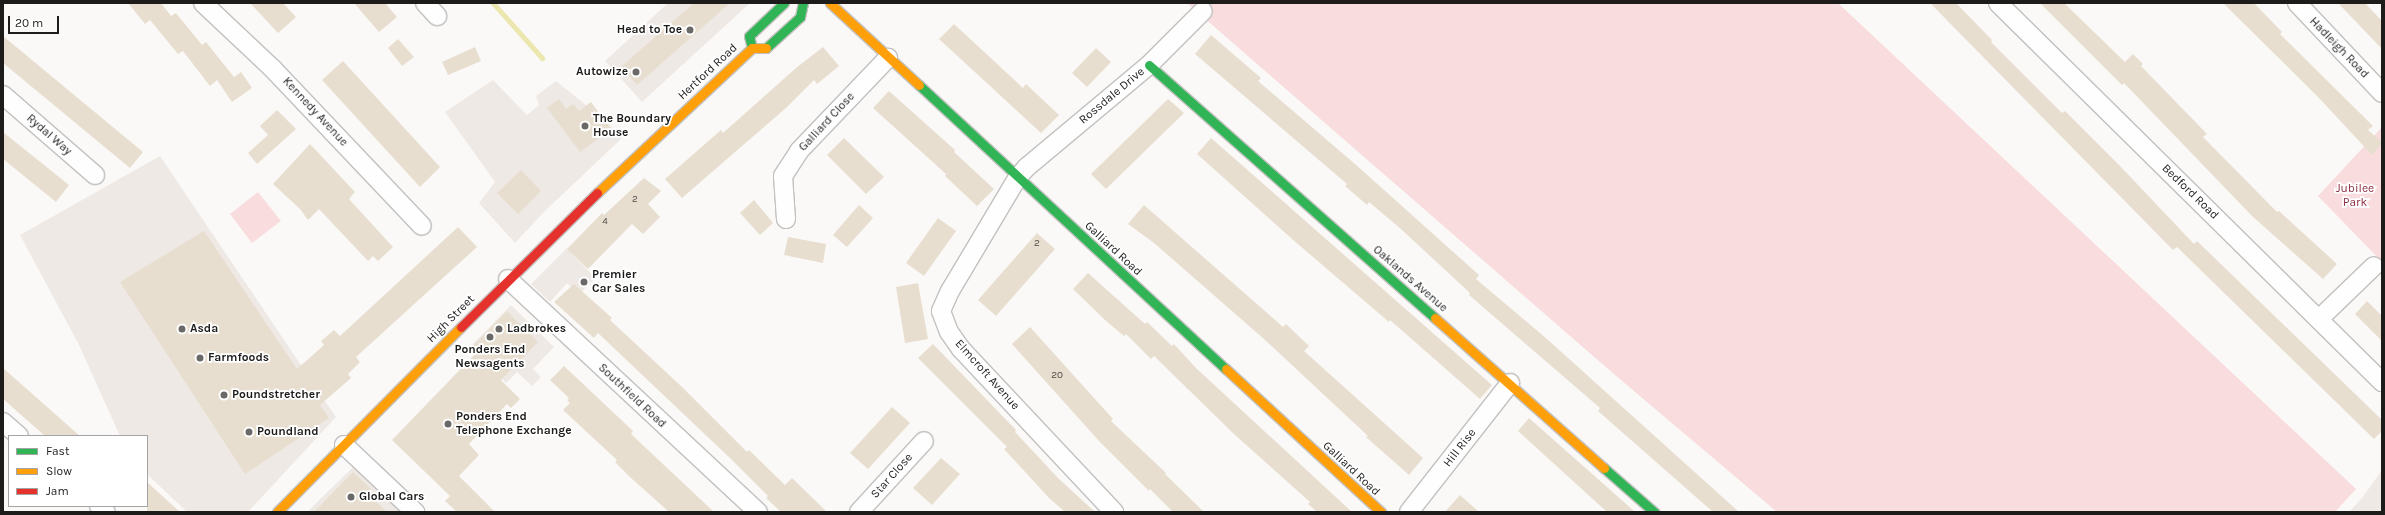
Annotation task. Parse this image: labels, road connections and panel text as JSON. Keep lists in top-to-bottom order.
{
  "streets": {
    "street": [
      "Hadleigh Road",
      "Hertford Road",
      "Rossdale Drive",
      "Kennedy Avenue",
      "Galliard Close",
      "Rydal Way",
      "Bedford Road",
      "Galliard Road",
      "Oaklands Avenue",
      "High Street",
      "Elmcroft Avenue",
      "Southfield Road",
      "Hill Rise",
      "Star Close"
    ]
  },
  "crossings": [
    ["Hertford Road", "High Street"],
    ["Rossdale Drive", "Galliard Road"],
    ["Rossdale Drive", "Oaklands Avenue"],
    ["Rossdale Drive", "Elmcroft Avenue"],
    ["Galliard Close", "Galliard Road"],
    ["Galliard Road", "Elmcroft Avenue"],
    ["Oaklands Avenue", "Hill Rise"],
    ["High Street", "Southfield Road"]
  ],
  "parks": ["Jubilee Park"],
  "places": [
    "Head to Toe",
    "Autowize",
    "The Boundary House",
    "Premier Car Sales",
    "Asda",
    "Ladbrokes",
    "Ponders End Newsagents",
    "Farmfoods",
    "Poundstretcher",
    "Ponders End Telephone Exchange",
    "Poundland",
    "Global Cars"
  ],
  "house_numbers": [
    "2",
    "4",
    "2",
    "20"
  ],
  "legend": ["Fast", "Slow", "Jam"],
  "scale_bar": "20 m"
}
